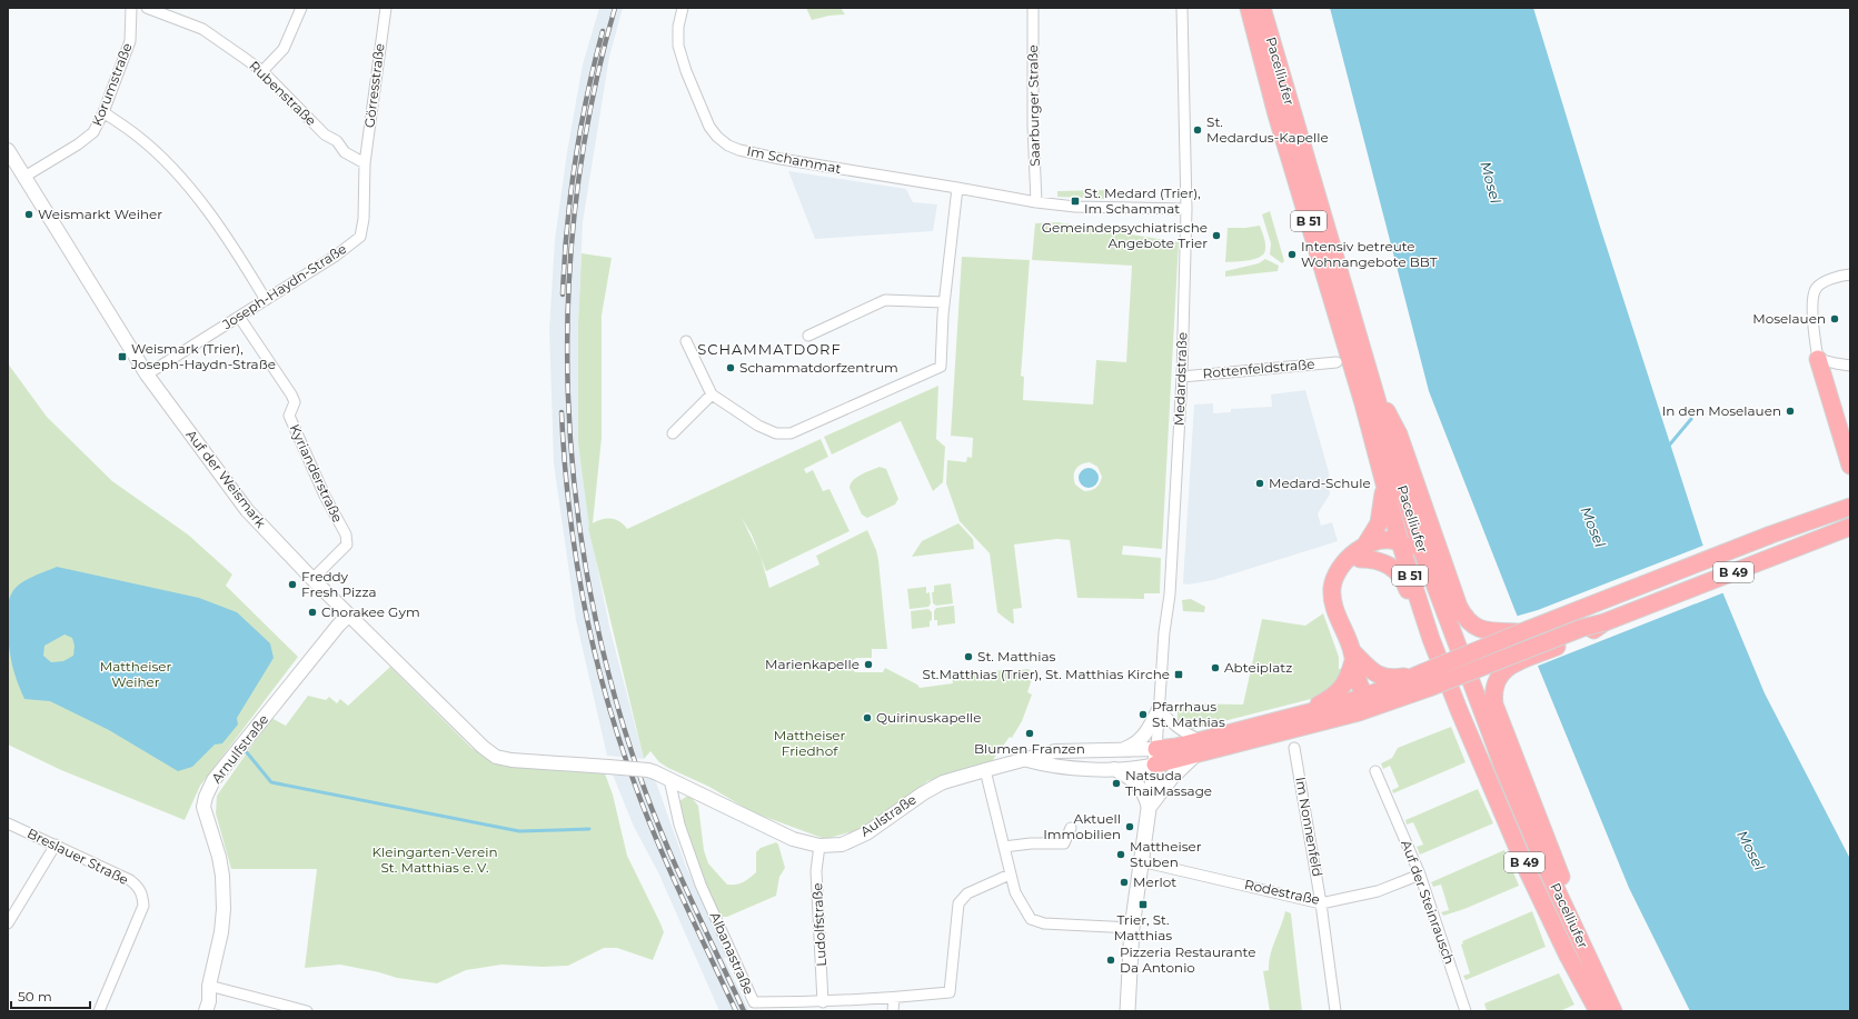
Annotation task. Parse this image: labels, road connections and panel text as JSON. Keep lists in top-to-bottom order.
{
  "streets": {
    "main road": ["Pacelliufer", "B 51", "B 49"],
    "street": [
      "Korumstraße",
      "Görresstraße",
      "Rubenstraße",
      "Saarburger Straße",
      "Im Schammat",
      "Joseph-Haydn-Straße",
      "Rottenfeldstraße",
      "Medardstraße",
      "Kyrianderstraße",
      "Auf der Weismark",
      "Arnulfstraße",
      "Aulstraße",
      "Im Nonnenfeld",
      "Breslauer Straße",
      "Rodestraße",
      "Auf der Steinrausch",
      "Ludolfstraße",
      "Albanastraße"
    ]
  },
  "crossings": [
    ["Korumstraße", "Auf der Weismark"],
    ["Görresstraße", "Rubenstraße"],
    ["Görresstraße", "Joseph-Haydn-Straße"],
    ["Rubenstraße", "Joseph-Haydn-Straße"],
    ["Saarburger Straße", "Im Schammat"],
    ["Im Schammat", "Medardstraße"],
    ["Joseph-Haydn-Straße", "Kyrianderstraße"],
    ["Joseph-Haydn-Straße", "Auf der Weismark"],
    ["Rottenfeldstraße", "Medardstraße"],
    ["Medardstraße", "Aulstraße"],
    ["Kyrianderstraße", "Auf der Weismark"],
    ["Auf der Weismark", "Arnulfstraße"],
    ["Auf der Weismark", "Aulstraße"],
    ["Aulstraße", "Ludolfstraße"],
    ["Aulstraße", "Albanastraße"],
    ["Im Nonnenfeld", "Rodestraße"],
    ["Rodestraße", "Auf der Steinrausch"],
    ["Ludolfstraße", "Albanastraße"]
  ],
  "districts": ["SCHAMMATDORF"],
  "water": ["Mosel"],
  "parks": ["Mattheiser Weiher", "Mattheiser Friedhof", "Kleingarten-Verein St. Matthias e. V."],
  "places": {
    "other": [
      "St. Medardus-Kapelle",
      "Weismarkt Weiher",
      "Gemeindepsychiatrische Angebote Trier",
      "Intensiv betreute Wohnangebote BBT",
      "Moselauen",
      "Schammatdorfzentrum",
      "In den Moselauen",
      "Medard-Schule",
      "Freddy Fresh Pizza",
      "Chorakee Gym",
      "St. Matthias",
      "Marienkapelle",
      "Abteiplatz",
      "Pfarrhaus St. Mathias",
      "Quirinuskapelle",
      "Blumen Franzen",
      "Natsuda ThaiMassage",
      "Aktuell Immobilien",
      "Mattheiser Stuben",
      "Merlot",
      "Pizzeria Restaurante Da Antonio"
    ],
    "transit": [
      "St. Medard (Trier), Im Schammat",
      "Weismark (Trier), Joseph-Haydn-Straße",
      "St.Matthias (Trier), St. Matthias Kirche",
      "Trier, St. Matthias"
    ]
  },
  "scale_bar": "50 m"
}
